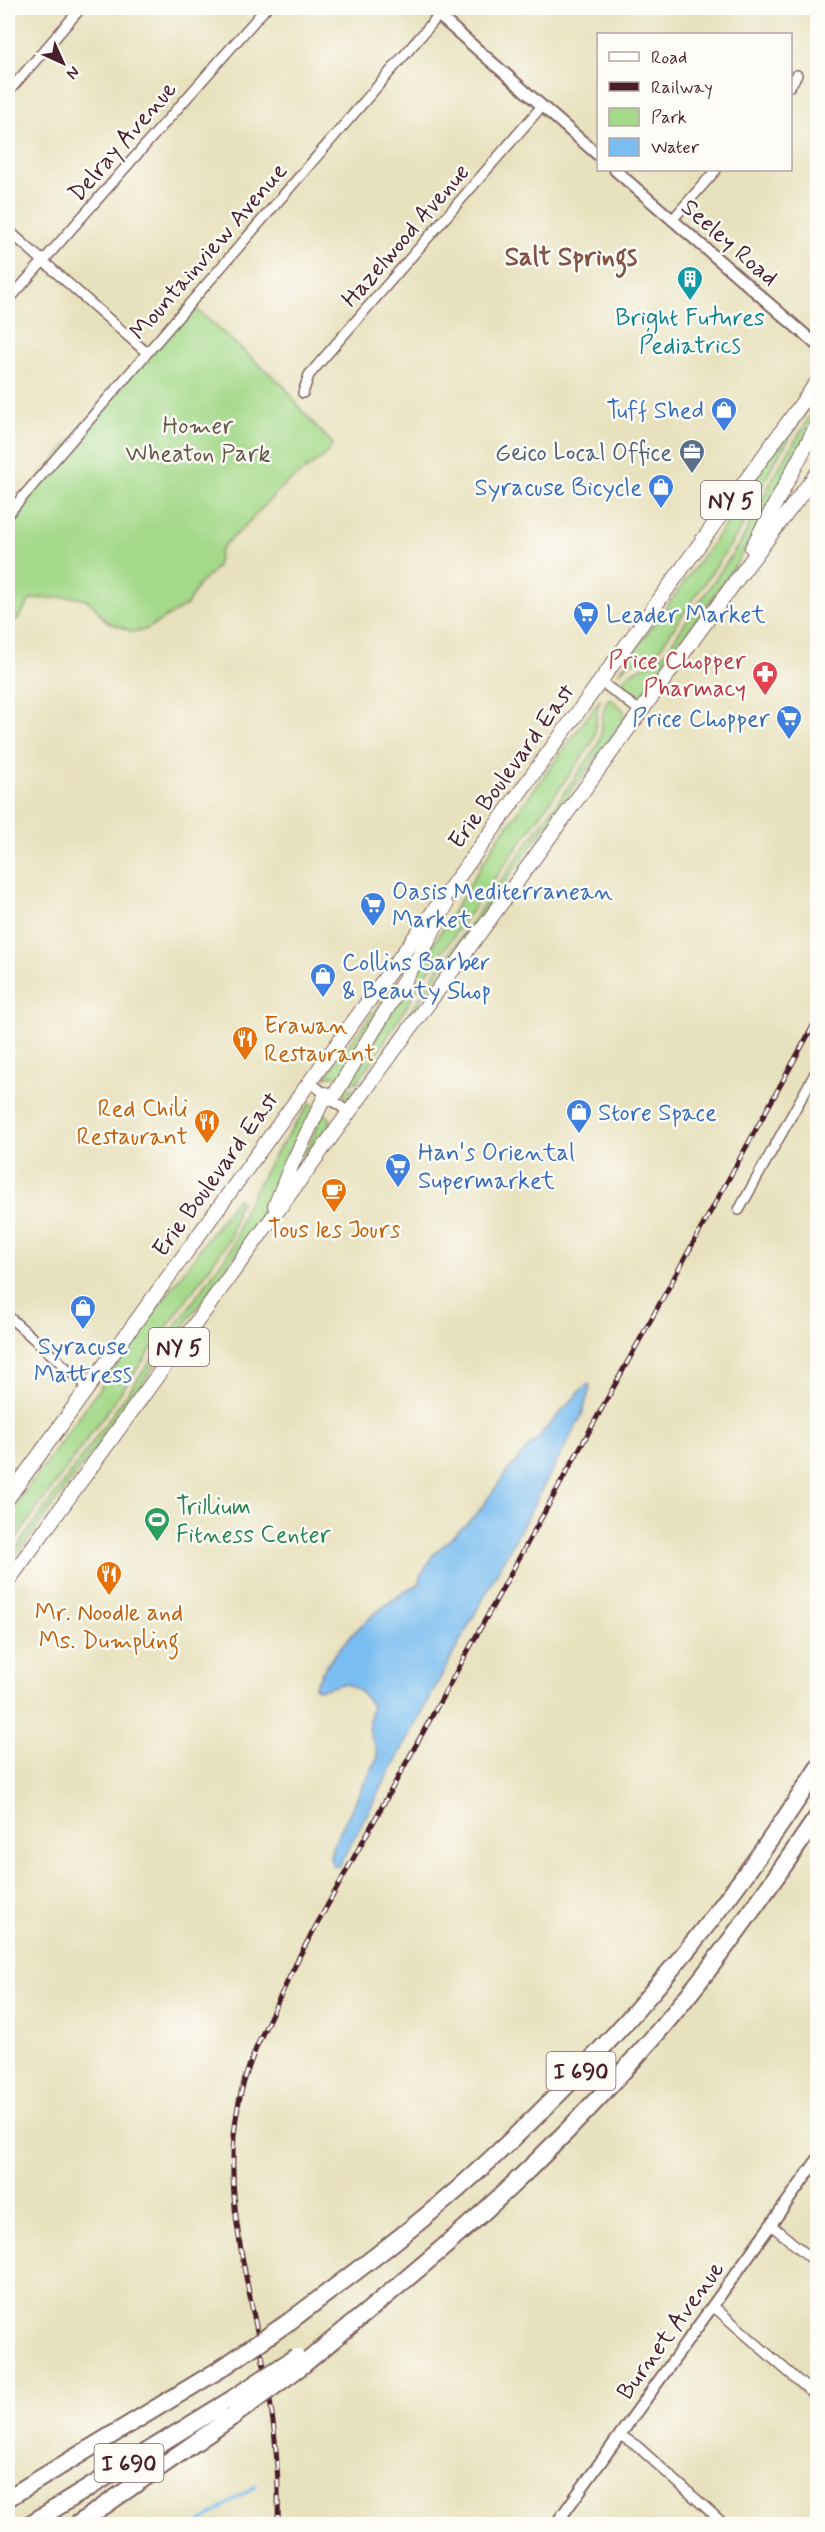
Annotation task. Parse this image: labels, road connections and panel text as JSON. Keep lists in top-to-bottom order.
{
  "streets": {
    "highway": ["I 690"],
    "main road": ["NY 5", "Erie Boulevard East"],
    "street": [
      "Delray Avenue",
      "Hazelwood Avenue",
      "Seeley Road",
      "Mountainview Avenue",
      "Burnet Avenue"
    ]
  },
  "districts": ["Salt Springs"],
  "parks": ["Homer Wheaton Park"],
  "places": {
    "building": ["Bright Futures Pediatrics"],
    "shop": [
      "Tuff Shed",
      "Syracuse Bicycle",
      "Collins Barber & Beauty Shop",
      "Store Space",
      "Syracuse Mattress"
    ],
    "office": ["Geico Local Office"],
    "supermarket": [
      "Leader Market",
      "Price Chopper",
      "Oasis Mediterranean Market",
      "Han's Oriental Supermarket"
    ],
    "pharmacy": ["Price Chopper Pharmacy"],
    "restaurant": ["Erawan Restaurant", "Red Chili Restaurant", "Mr. Noodle and Ms. Dumpling"],
    "cafe": ["Tous les Jours"],
    "sports": ["Trillium Fitness Center"]
  },
  "legend": [
    "Road",
    "Railway",
    "Park",
    "Water"
  ],
  "north": "bottom right"
}
